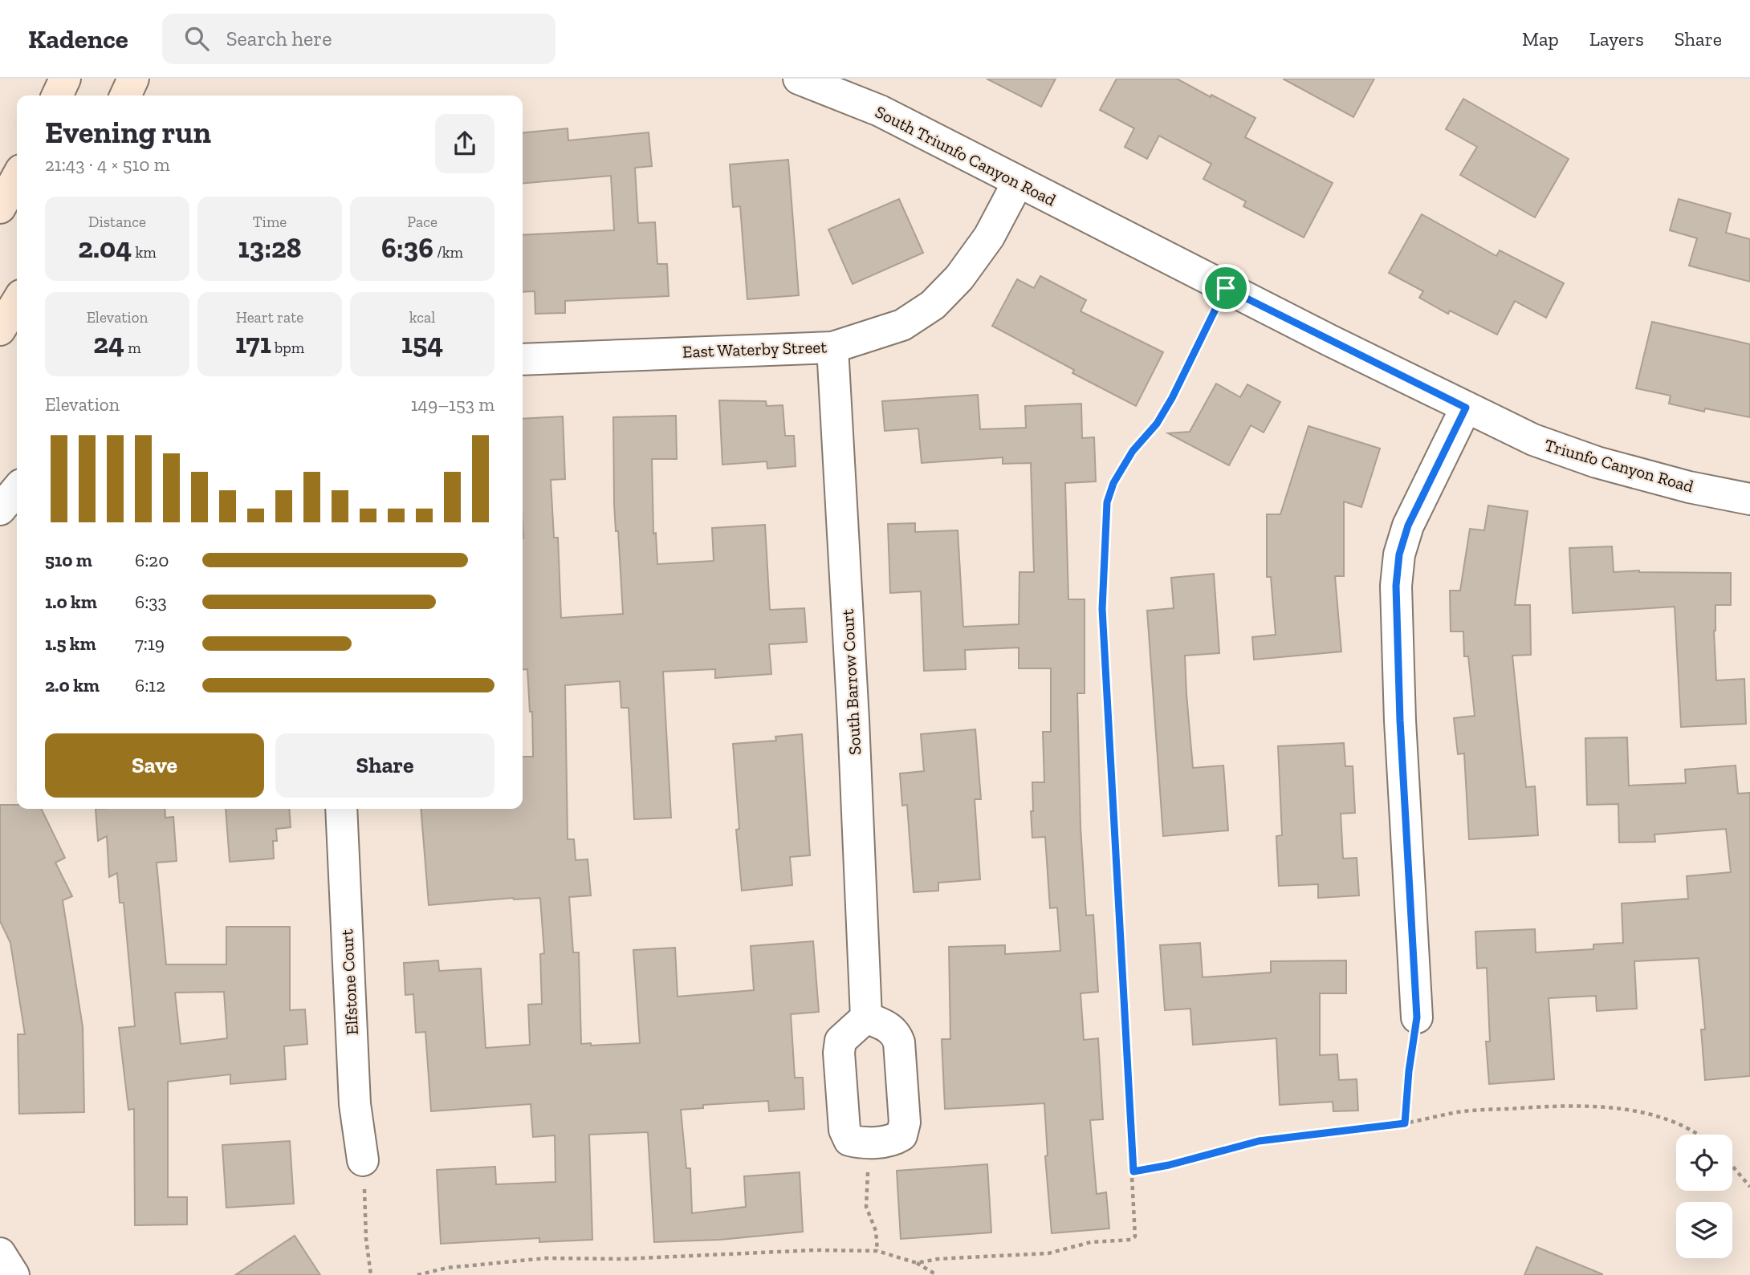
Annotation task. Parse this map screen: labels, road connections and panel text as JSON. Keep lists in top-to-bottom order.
{
  "streets": {
    "street": [
      "South Triunfo Canyon Road",
      "East Waterby Street",
      "Triunfo Canyon Road",
      "South Barrow Court",
      "Elfstone Court"
    ]
  },
  "crossings": [
    ["South Triunfo Canyon Road", "East Waterby Street"],
    ["South Triunfo Canyon Road", "Triunfo Canyon Road"],
    ["East Waterby Street", "South Barrow Court"]
  ],
  "page": {
    "header": "Kadence",
    "search": "Search here",
    "nav": ["Map", "Layers", "Share"],
    "heading": ["Evening run", "21:43 · 4 × 510 m"],
    "stats": [
      ["Distance", "2.04 km"],
      ["Time", "13:28"],
      ["Pace", "6:36 /km"],
      ["Elevation", "24 m"],
      ["Heart rate", "171 bpm"],
      ["kcal", "154"]
    ],
    "chart": ["Elevation", "149–153 m"],
    "list": [
      {
        "name": "510 m",
        "note": "6:20"
      },
      {
        "name": "1.0 km",
        "note": "6:33"
      },
      {
        "name": "1.5 km",
        "note": "7:19"
      },
      {
        "name": "2.0 km",
        "note": "6:12"
      }
    ],
    "buttons": ["Save", "Share"]
  }
}
